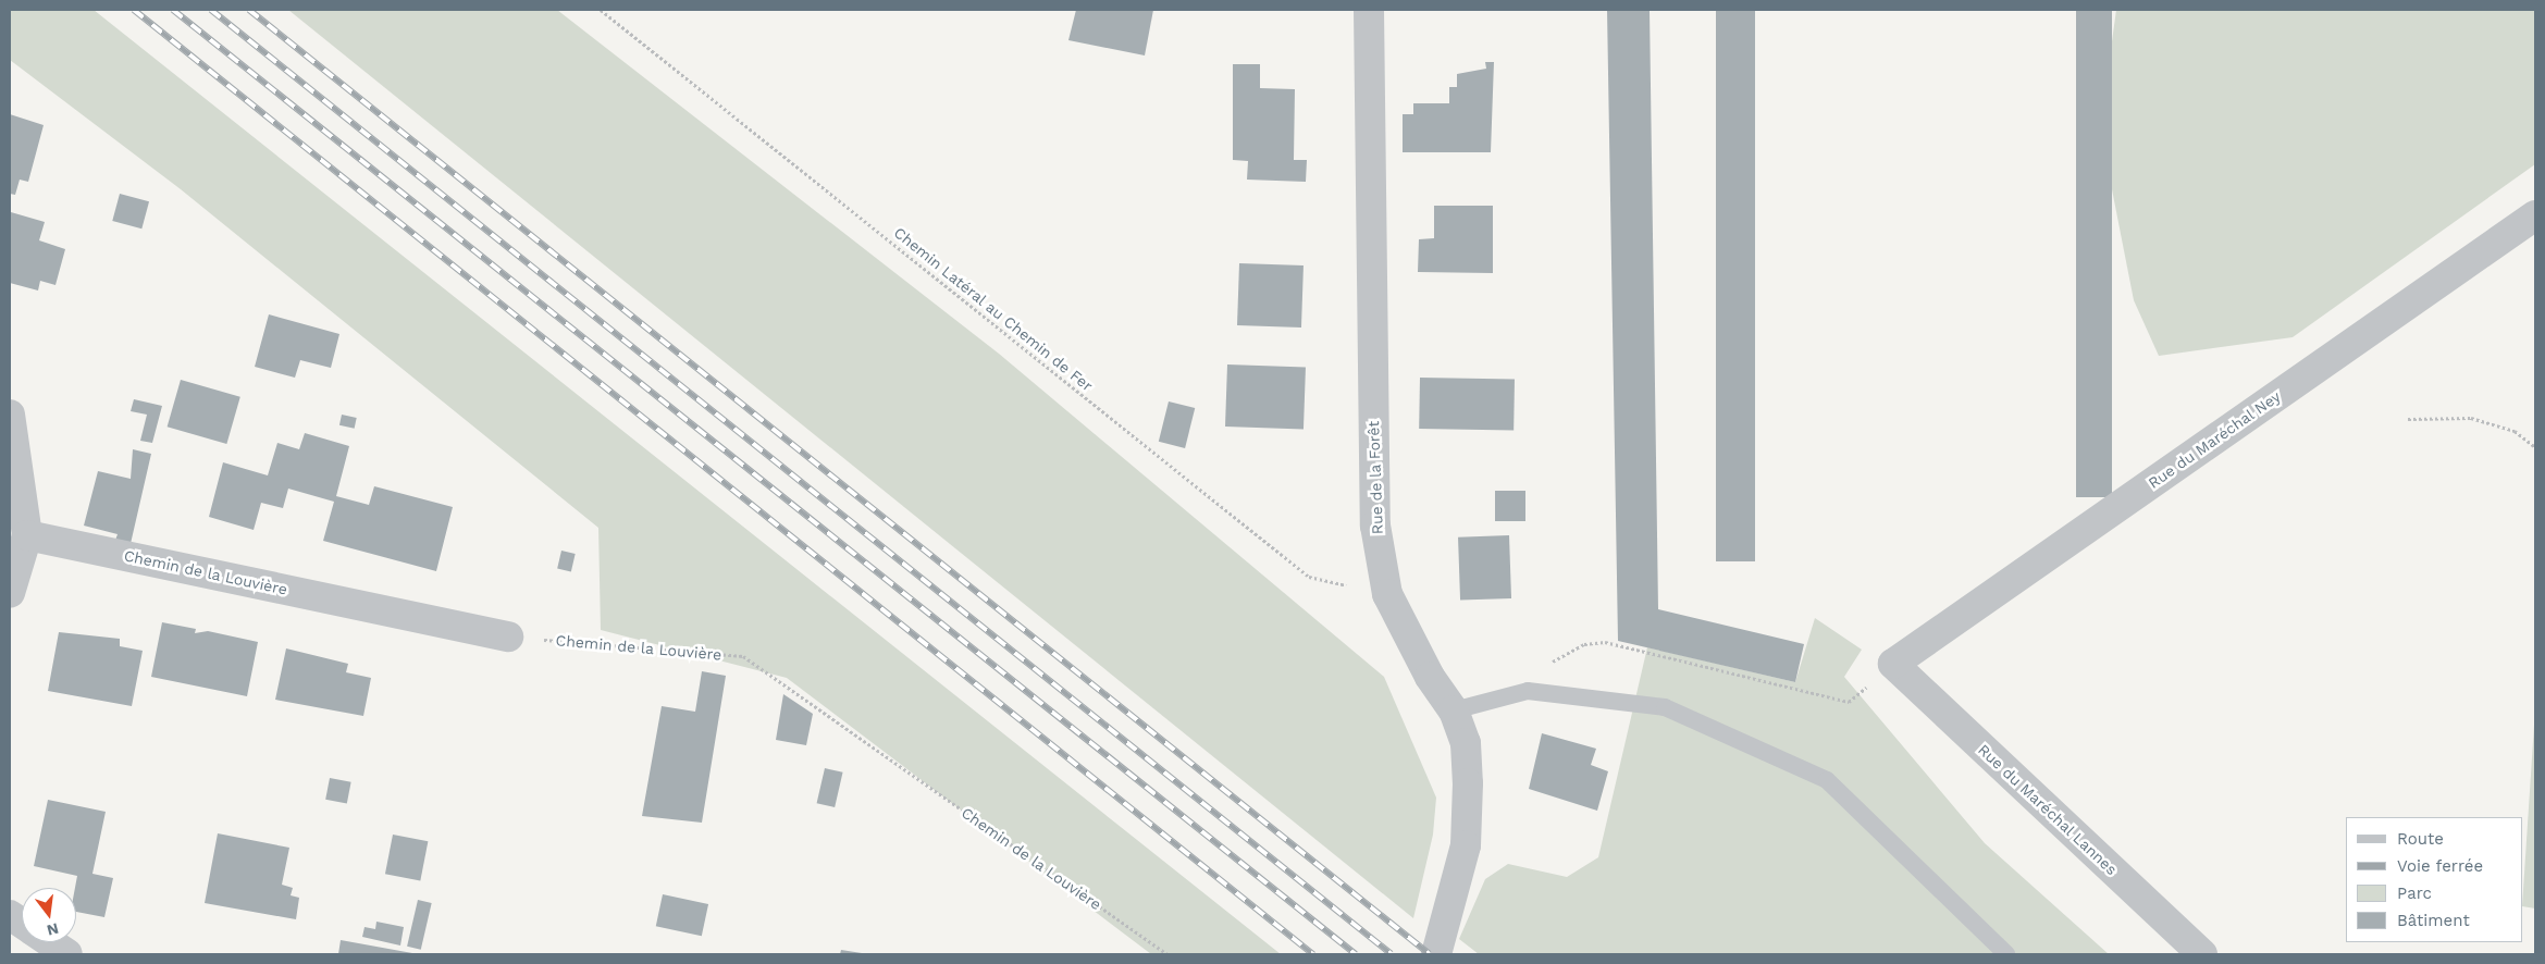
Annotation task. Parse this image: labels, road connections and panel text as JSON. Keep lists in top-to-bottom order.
{
  "streets": {
    "street": [
      "Rue du Maréchal Ney",
      "Rue de la Forêt",
      "Chemin de la Louvière",
      "Rue du Maréchal Lannes"
    ],
    "path": ["Chemin Latéral au Chemin de Fer"]
  },
  "crossings": [
    ["Chemin Latéral au Chemin de Fer", "Rue de la Forêt"],
    ["Rue du Maréchal Ney", "Rue du Maréchal Lannes"]
  ],
  "legend": [
    "Route",
    "Voie ferrée",
    "Parc",
    "Bâtiment"
  ],
  "north": "bottom"
}
